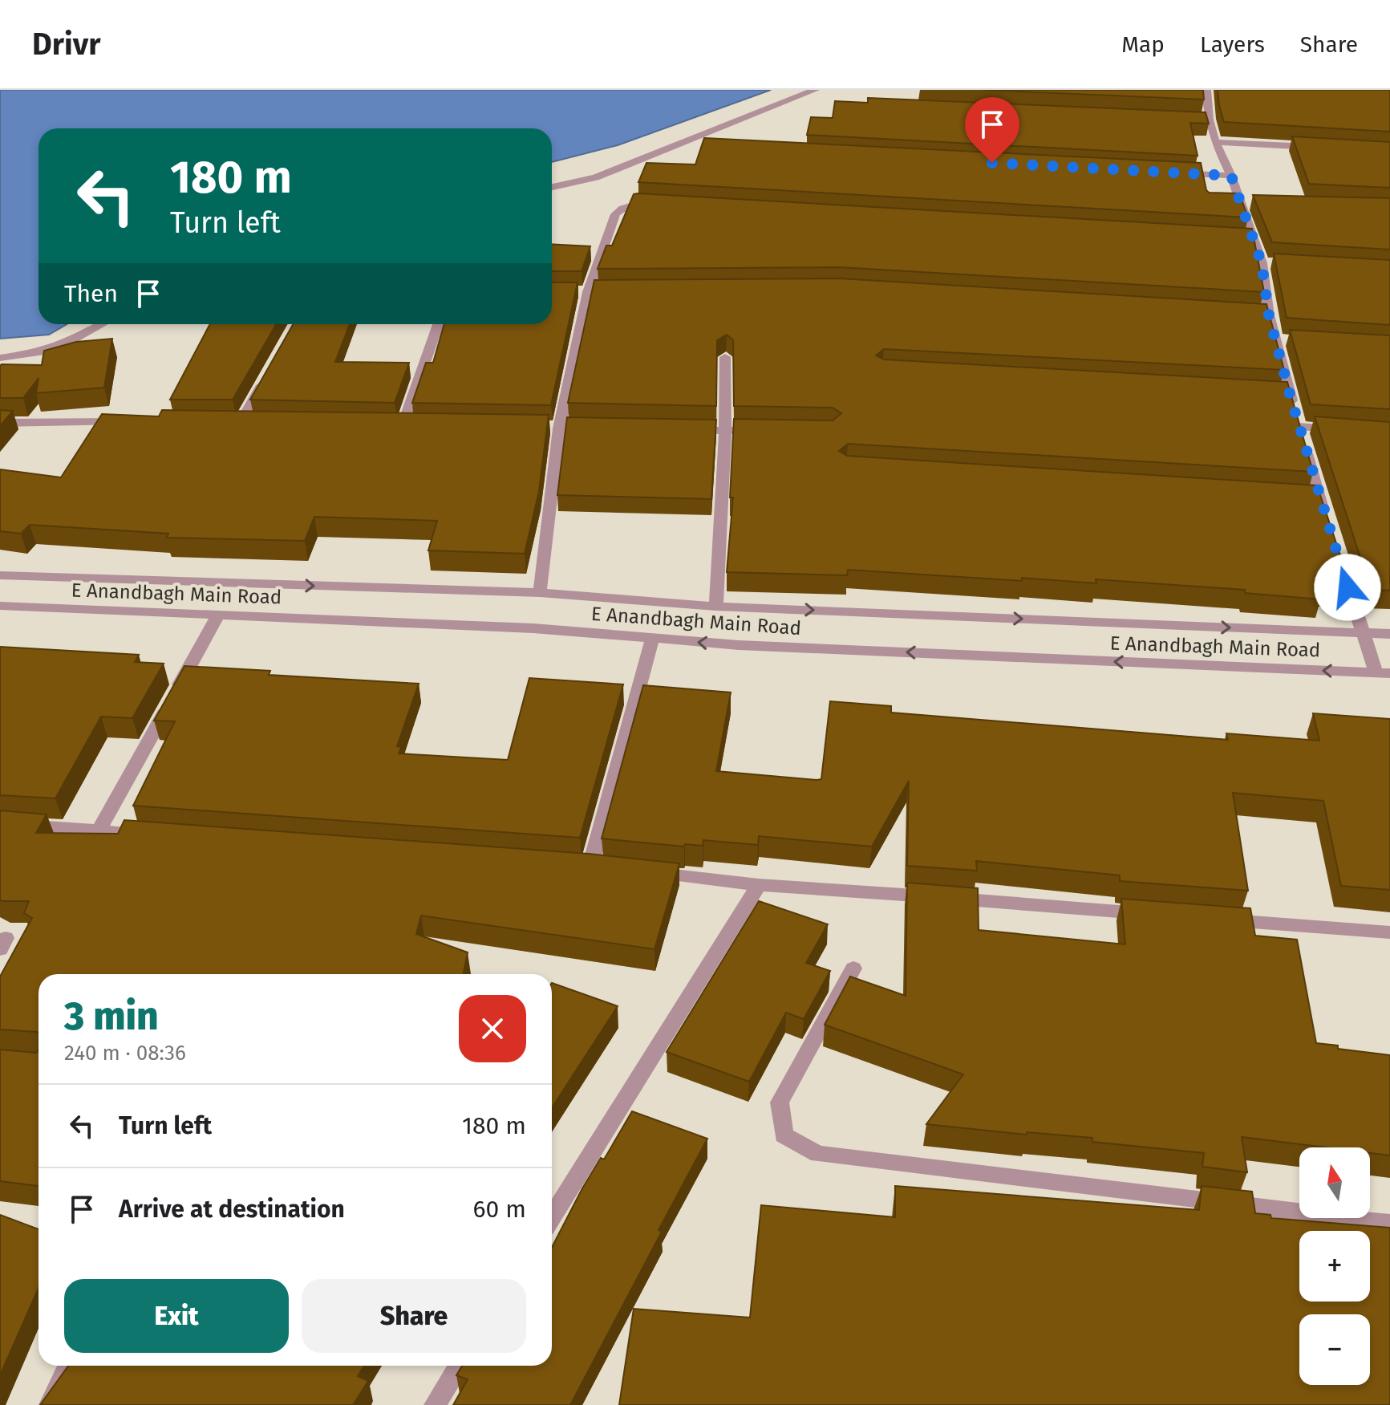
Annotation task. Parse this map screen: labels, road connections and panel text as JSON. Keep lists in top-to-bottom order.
{
  "streets": {
    "street": ["E Anandbagh Main Road"]
  },
  "north": "top",
  "page": {
    "header": "Drivr",
    "nav": ["Map", "Layers", "Share"],
    "turn": ["180 m", "Turn left"],
    "then": "Then",
    "heading": ["3 min", "240 m · 08:36"],
    "list": [
      {
        "name": "Turn left",
        "value": "180 m"
      },
      {
        "name": "Arrive at destination",
        "value": "60 m"
      }
    ],
    "map_buttons": ["+", "−"],
    "buttons": ["Exit", "Share"]
  }
}
